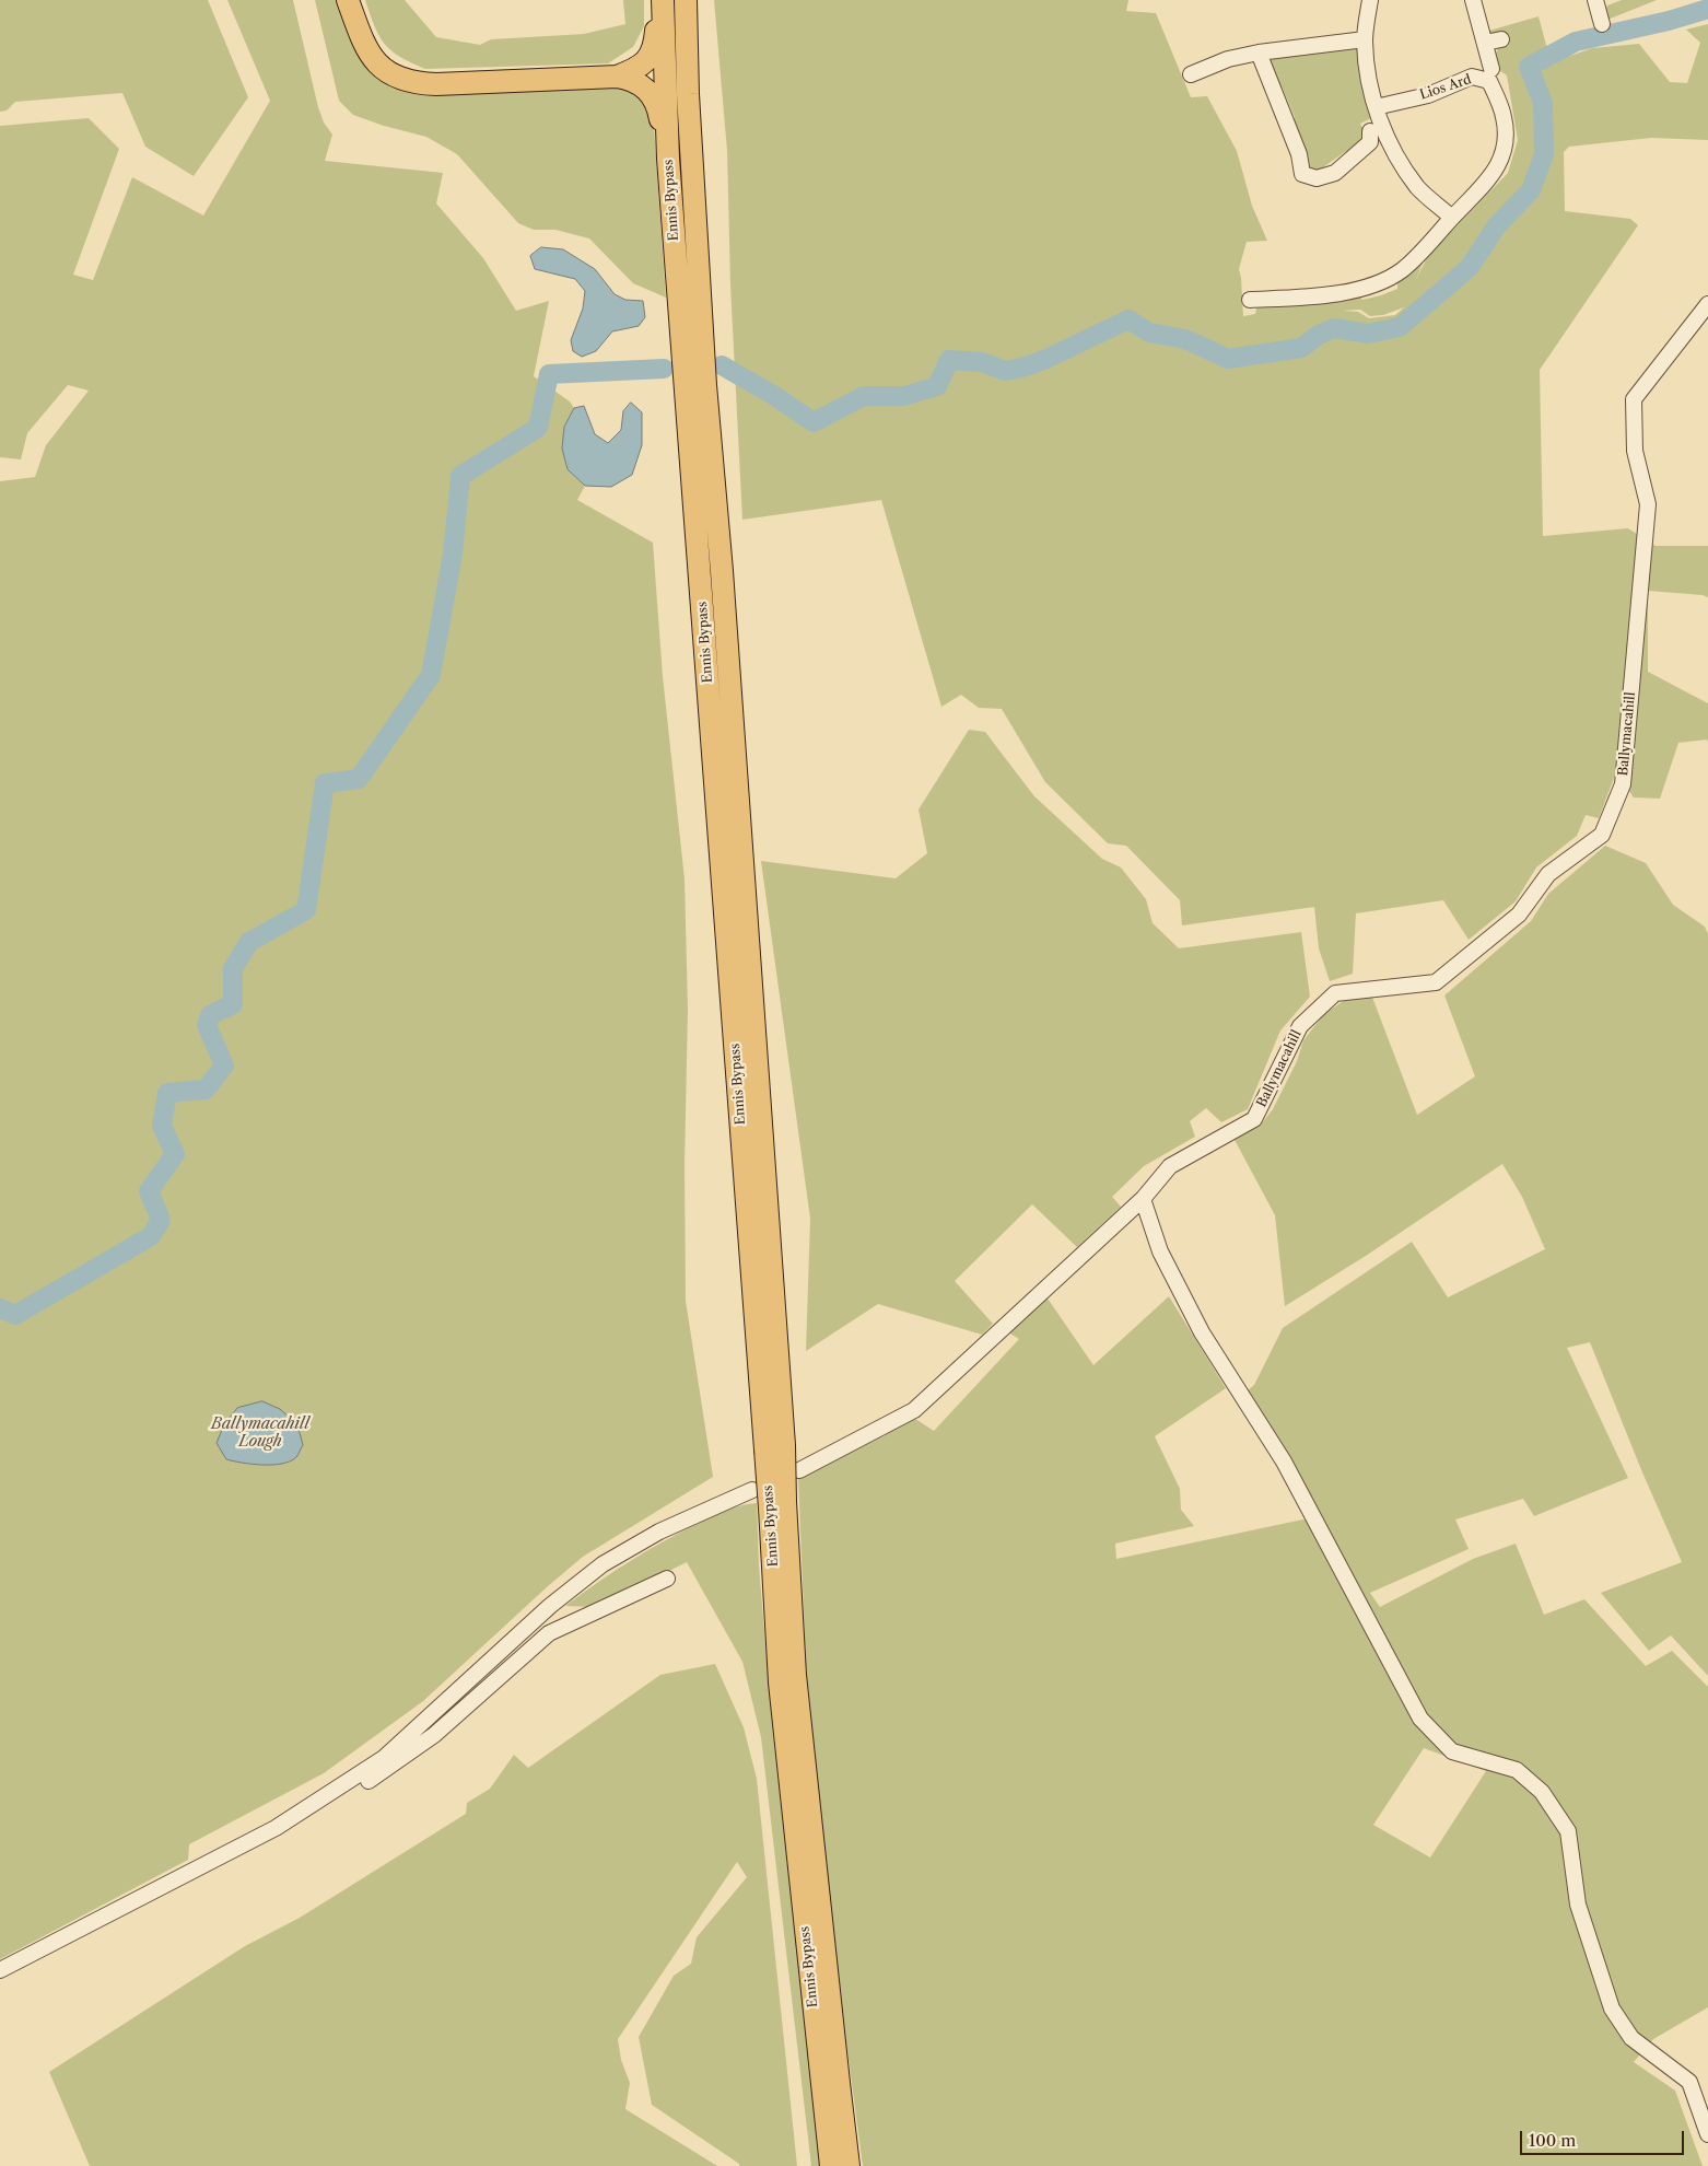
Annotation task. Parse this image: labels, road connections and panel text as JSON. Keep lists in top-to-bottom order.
{
  "streets": {
    "highway": ["Ennis Bypass"],
    "street": ["Lios Ard", "Ballymacahill"]
  },
  "water": ["Ballymacahill Lough"],
  "scale_bar": "100 m"
}
